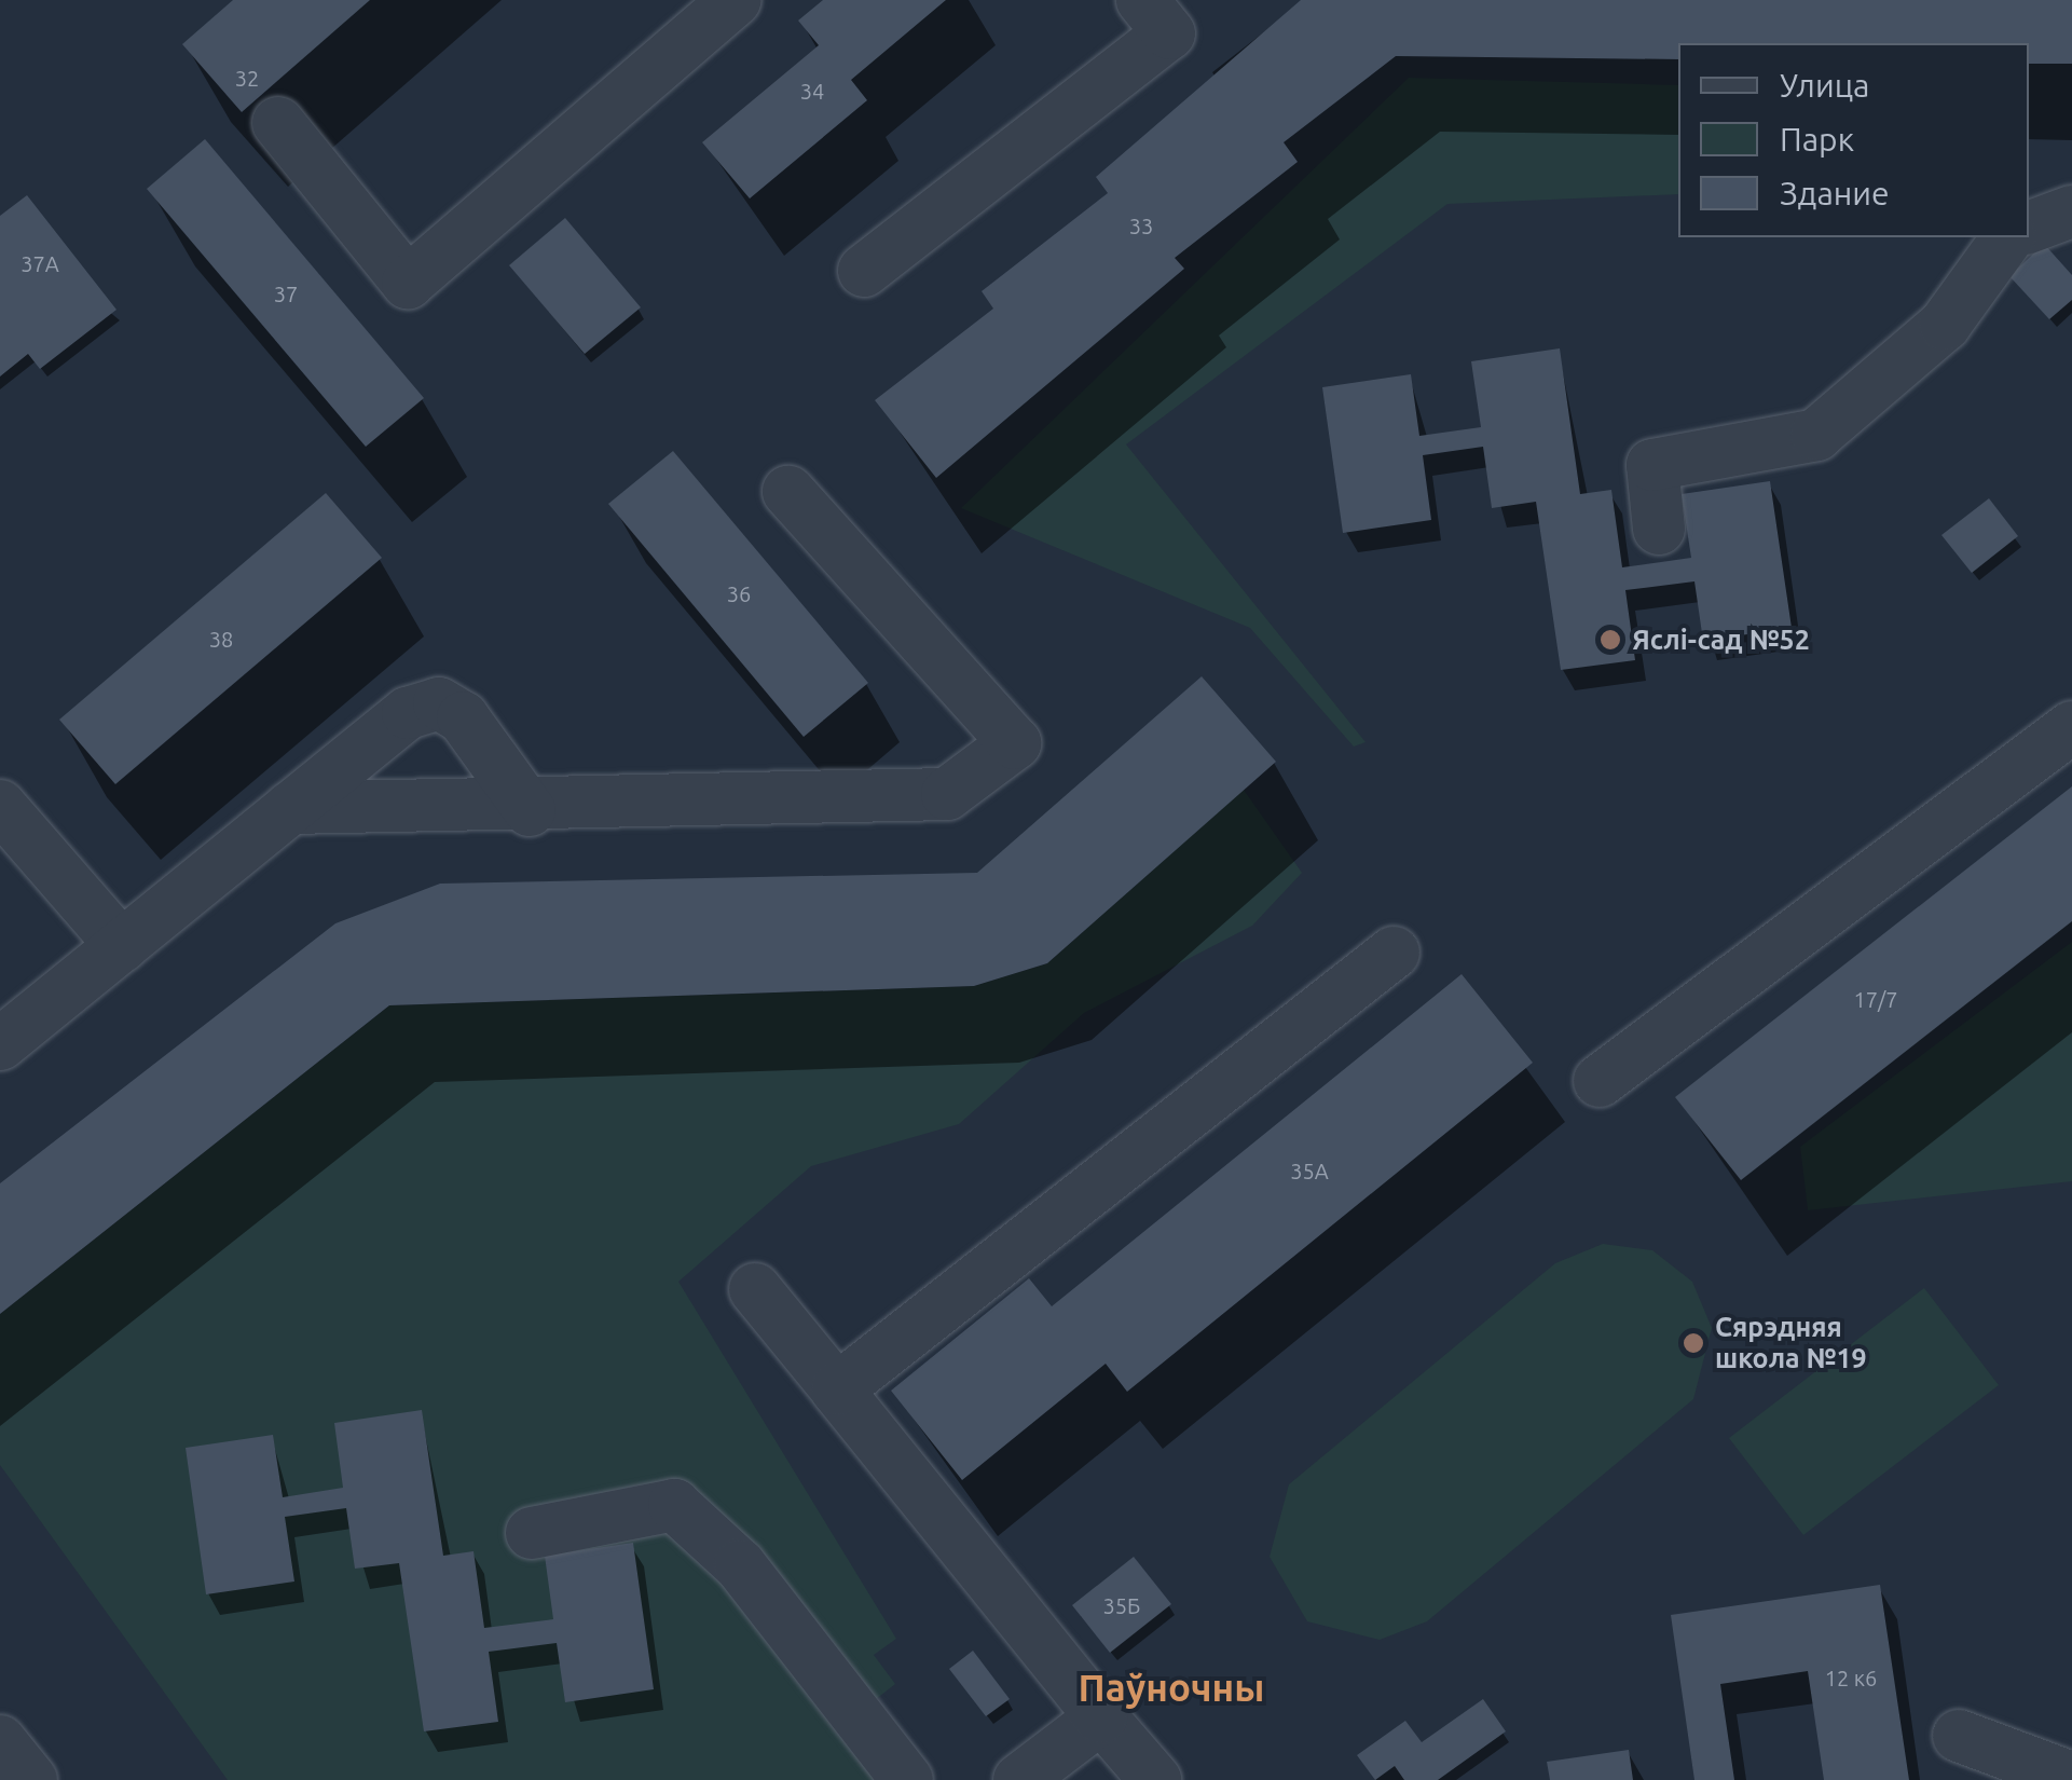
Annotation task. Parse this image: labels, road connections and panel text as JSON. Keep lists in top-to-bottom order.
{
  "districts": ["Паўночны"],
  "places": ["Яслі-сад №52", "Сярэдняя школа №19"],
  "house_numbers": [
    "32",
    "34",
    "33",
    "37А",
    "37",
    "36",
    "38",
    "17/7",
    "35А",
    "35Б",
    "12 к6"
  ],
  "legend": ["Улица", "Парк", "Здание"]
}
